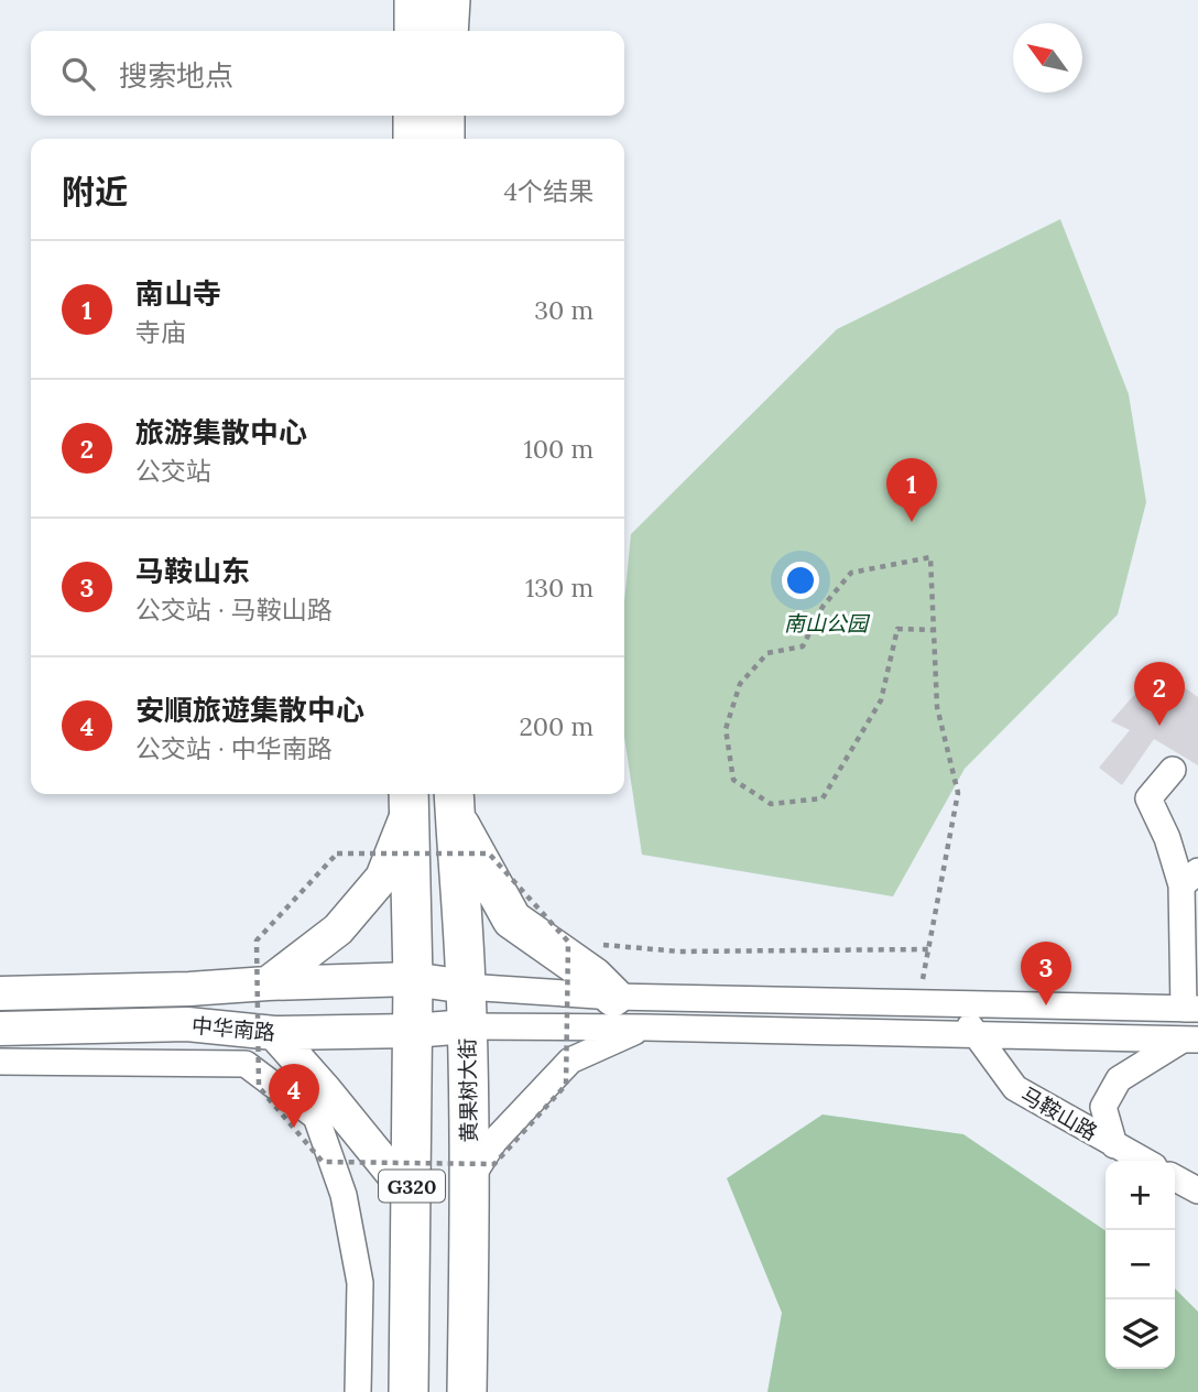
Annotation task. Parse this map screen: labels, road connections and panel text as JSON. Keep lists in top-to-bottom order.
{
  "streets": {
    "highway": ["黄果树大街", "G320"],
    "main road": ["中华南路"],
    "street": ["马鞍山路"]
  },
  "crossings": [
    ["中华南路", "黄果树大街"],
    ["中华南路", "G320"]
  ],
  "parks": ["南山公园"],
  "north": "top left",
  "page": {
    "search": "搜索地点",
    "heading": ["附近", "4个结果"],
    "list": [
      {
        "mark": "1",
        "name": "南山寺",
        "note": "寺庙",
        "value": "30 m"
      },
      {
        "mark": "2",
        "name": "旅游集散中心",
        "note": "公交站",
        "value": "100 m"
      },
      {
        "mark": "3",
        "name": "马鞍山东",
        "note": "公交站 · 马鞍山路",
        "value": "130 m"
      },
      {
        "mark": "4",
        "name": "安順旅遊集散中心",
        "note": "公交站 · 中华南路",
        "value": "200 m"
      }
    ],
    "pins": [
      "1",
      "2",
      "3",
      "4"
    ],
    "map_buttons": ["+", "−"]
  }
}
